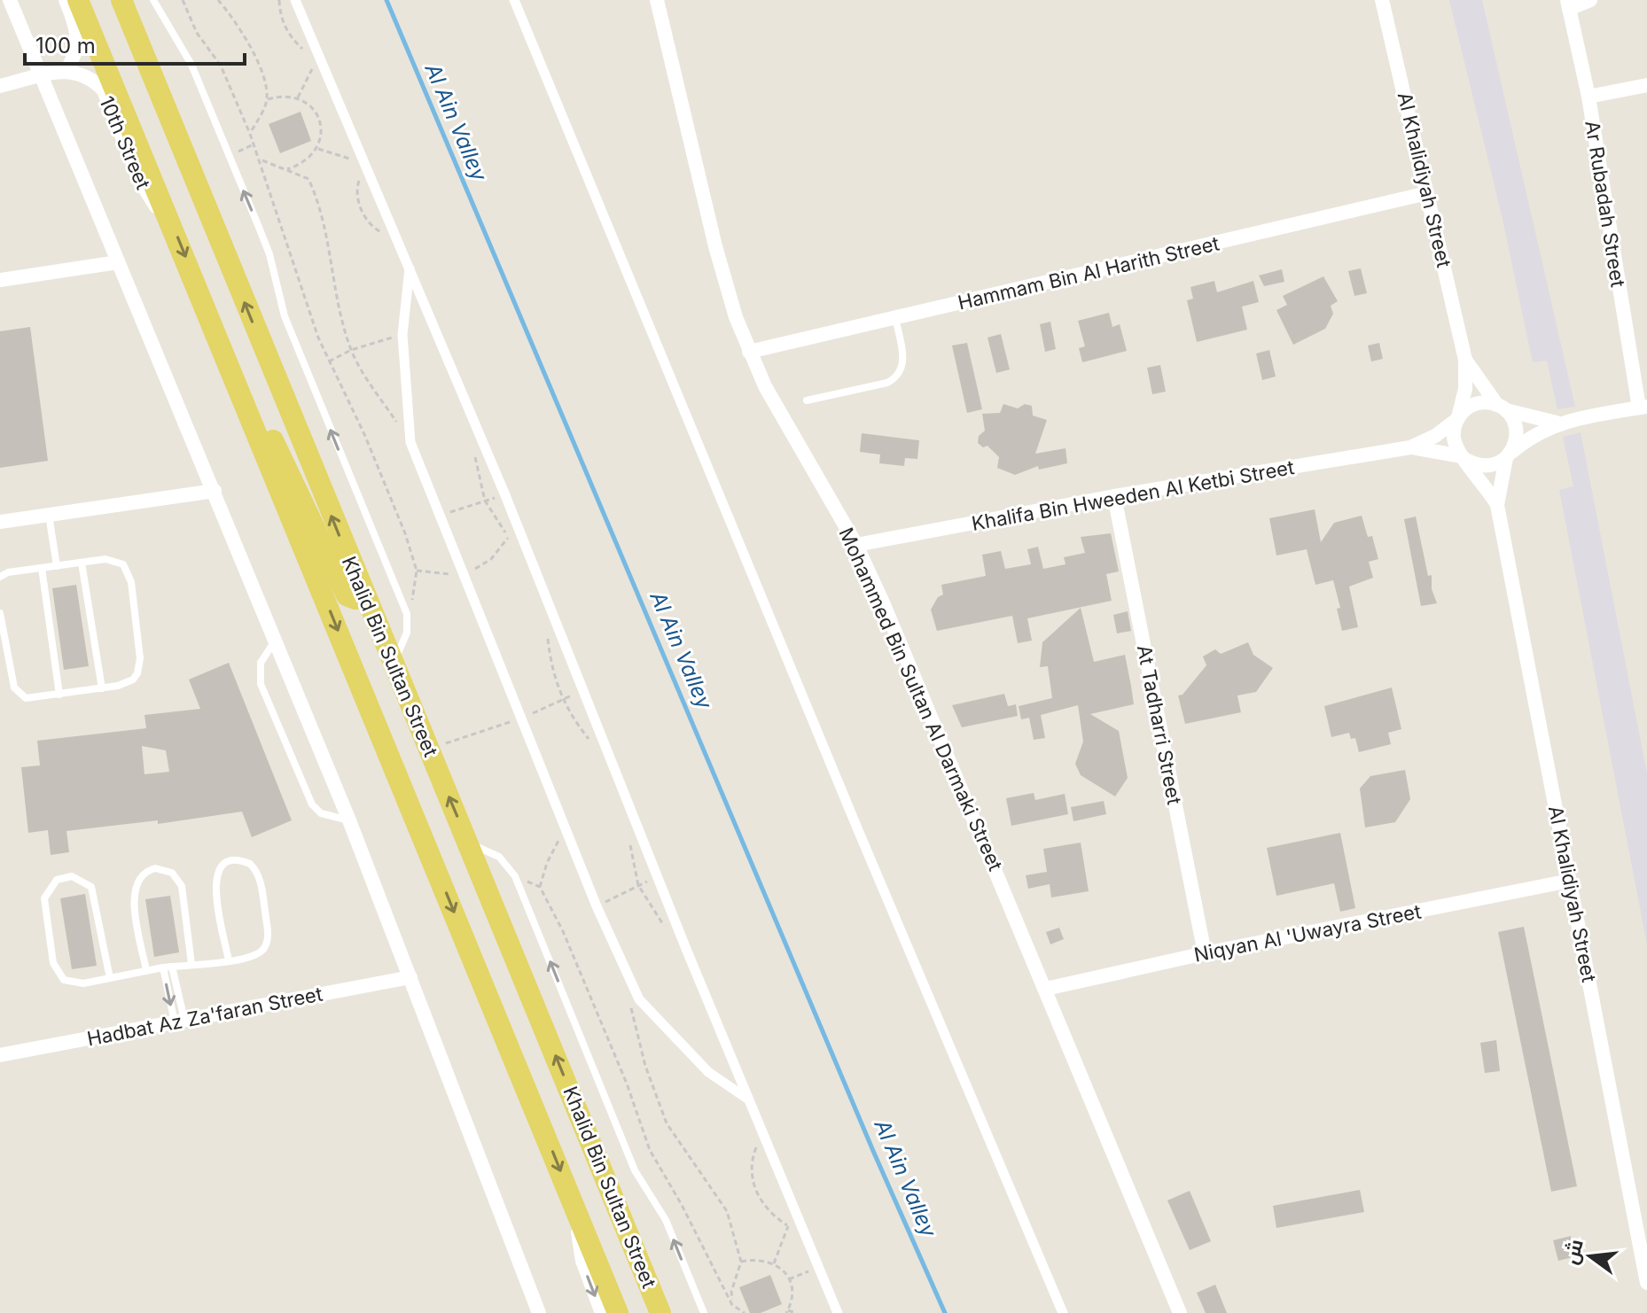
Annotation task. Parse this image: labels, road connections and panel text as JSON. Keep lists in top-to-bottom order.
{
  "streets": {
    "main road": ["Khalid Bin Sultan Street"],
    "street": [
      "10th Street",
      "Al Khalidiyah Street",
      "Ar Rubadah Street",
      "Hammam Bin Al Harith Street",
      "Khalifa Bin Hweeden Al Ketbi Street",
      "Mohammed Bin Sultan Al Darmaki Street",
      "At Tadharri Street",
      "Niqyan Al 'Uwayra Street",
      "Hadbat Az Za'faran Street"
    ]
  },
  "crossings": [
    ["10th Street", "Khalid Bin Sultan Street"],
    ["Al Khalidiyah Street", "Hammam Bin Al Harith Street"],
    ["Al Khalidiyah Street", "Khalifa Bin Hweeden Al Ketbi Street"],
    ["Al Khalidiyah Street", "Niqyan Al 'Uwayra Street"],
    ["Hammam Bin Al Harith Street", "Mohammed Bin Sultan Al Darmaki Street"],
    ["Khalifa Bin Hweeden Al Ketbi Street", "Mohammed Bin Sultan Al Darmaki Street"],
    ["Khalifa Bin Hweeden Al Ketbi Street", "At Tadharri Street"],
    ["Mohammed Bin Sultan Al Darmaki Street", "Niqyan Al 'Uwayra Street"],
    ["At Tadharri Street", "Niqyan Al 'Uwayra Street"]
  ],
  "water": ["Al Ain Valley"],
  "scale_bar": "100 m",
  "north": "left"
}
